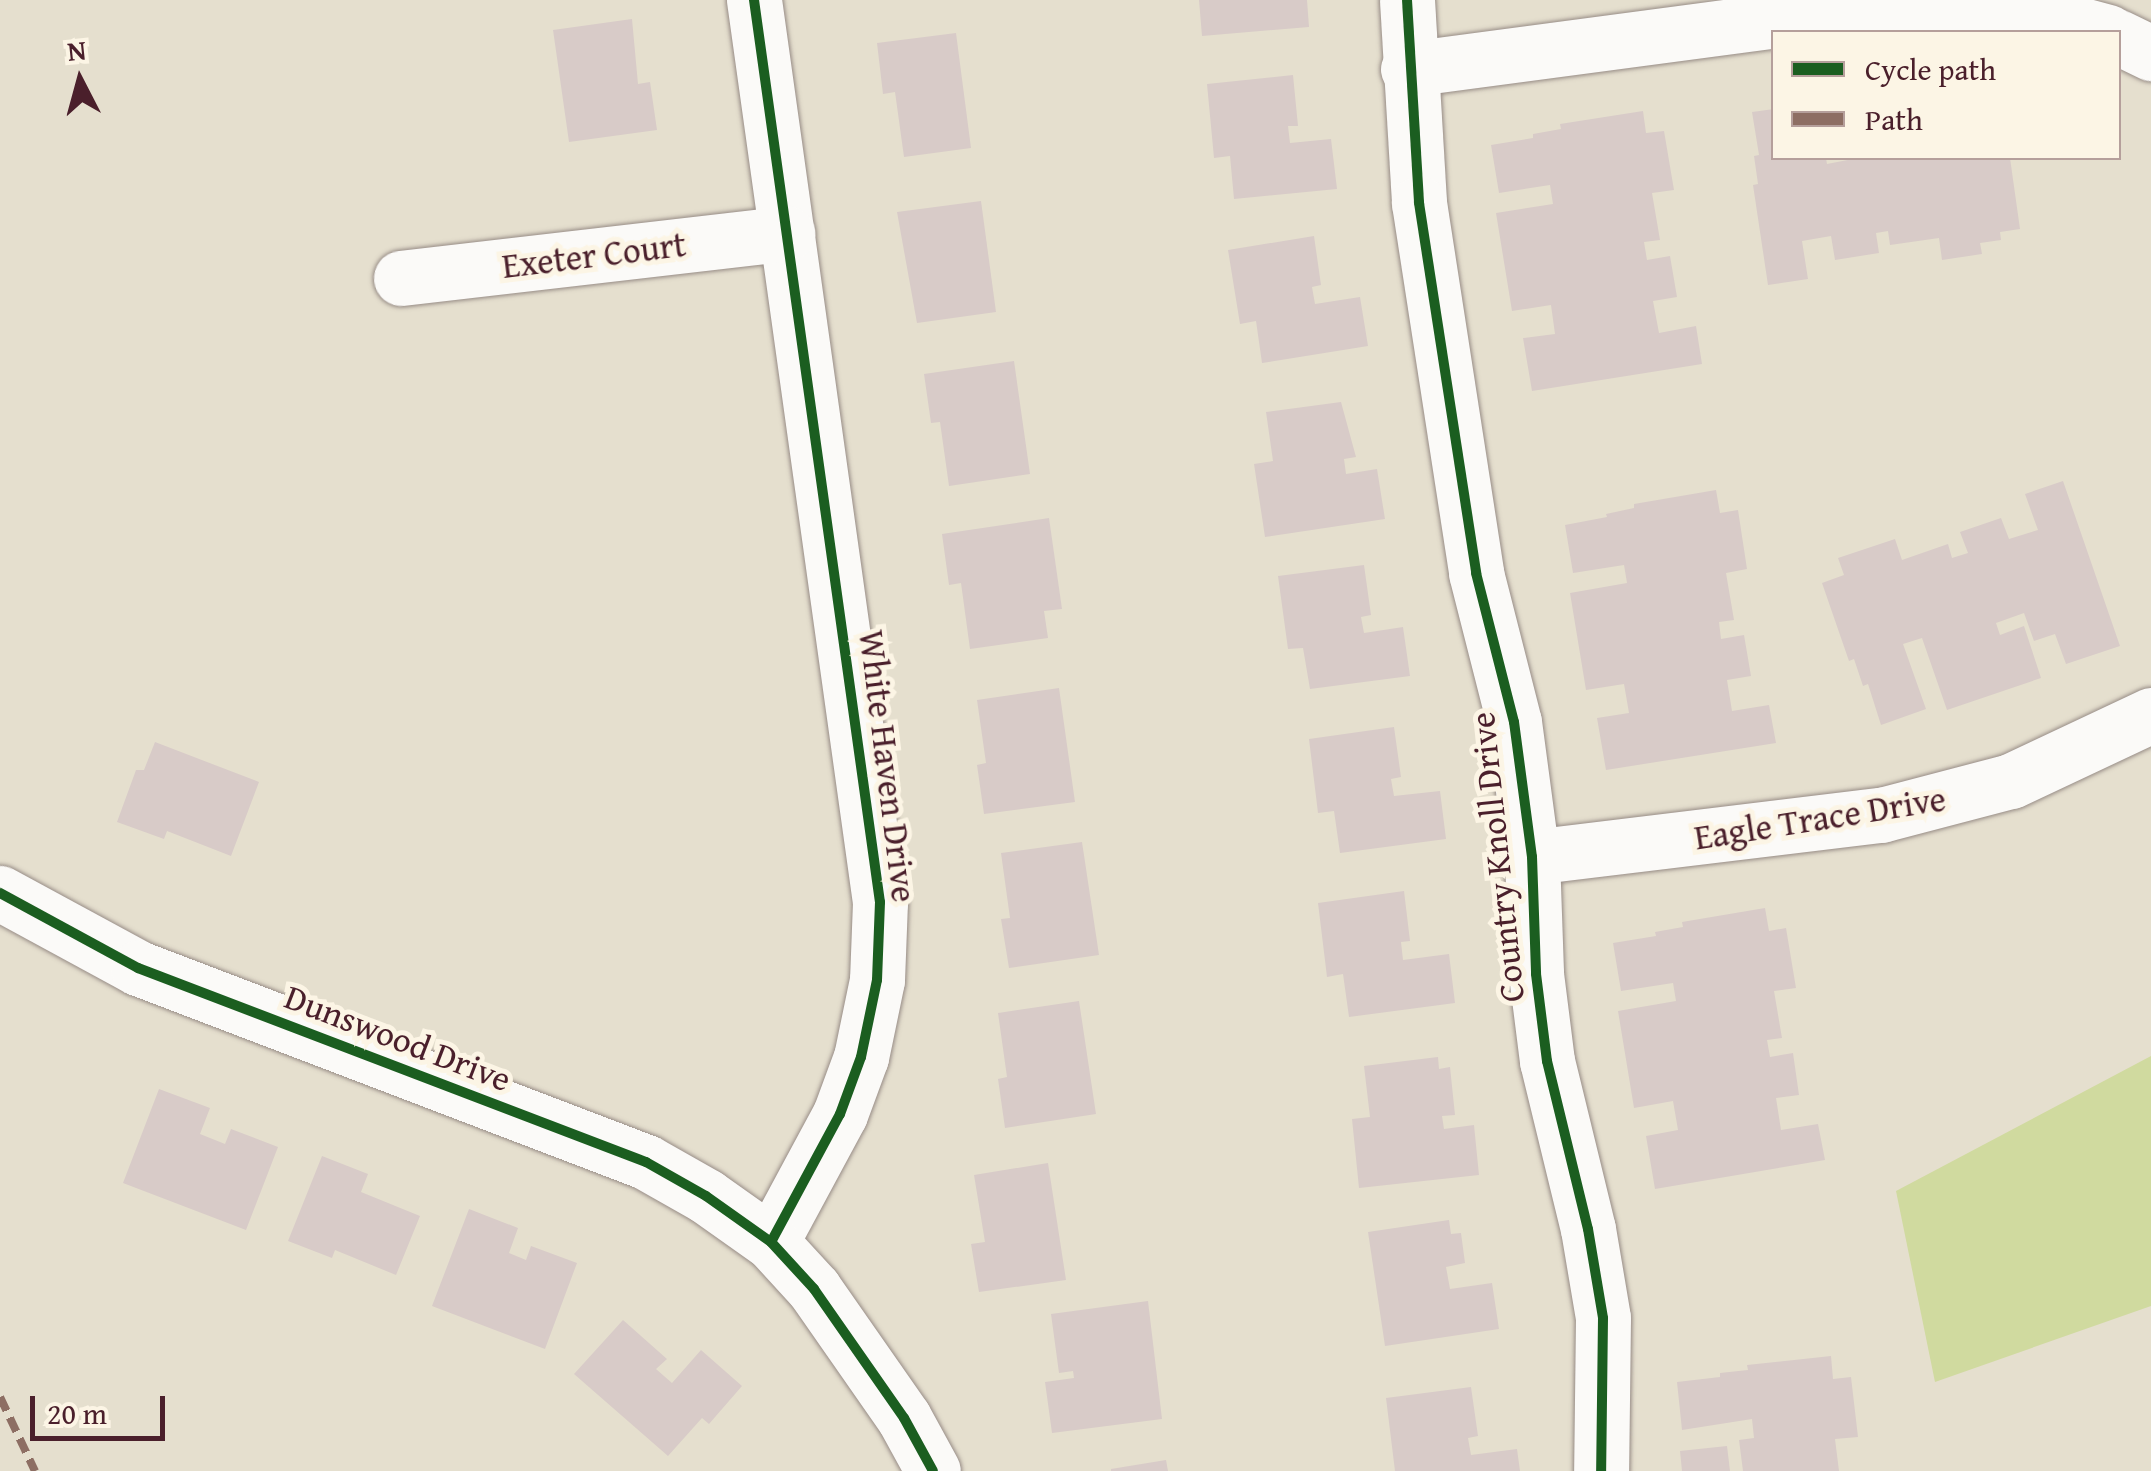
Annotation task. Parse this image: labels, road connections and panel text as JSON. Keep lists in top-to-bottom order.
{
  "streets": {
    "street": [
      "Exeter Court",
      "White Haven Drive",
      "Eagle Trace Drive",
      "Country Knoll Drive",
      "Dunswood Drive"
    ]
  },
  "crossings": [
    ["Exeter Court", "White Haven Drive"],
    ["White Haven Drive", "Dunswood Drive"],
    ["Eagle Trace Drive", "Country Knoll Drive"]
  ],
  "legend": ["Cycle path", "Path"],
  "scale_bar": "20 m",
  "north": "top"
}
